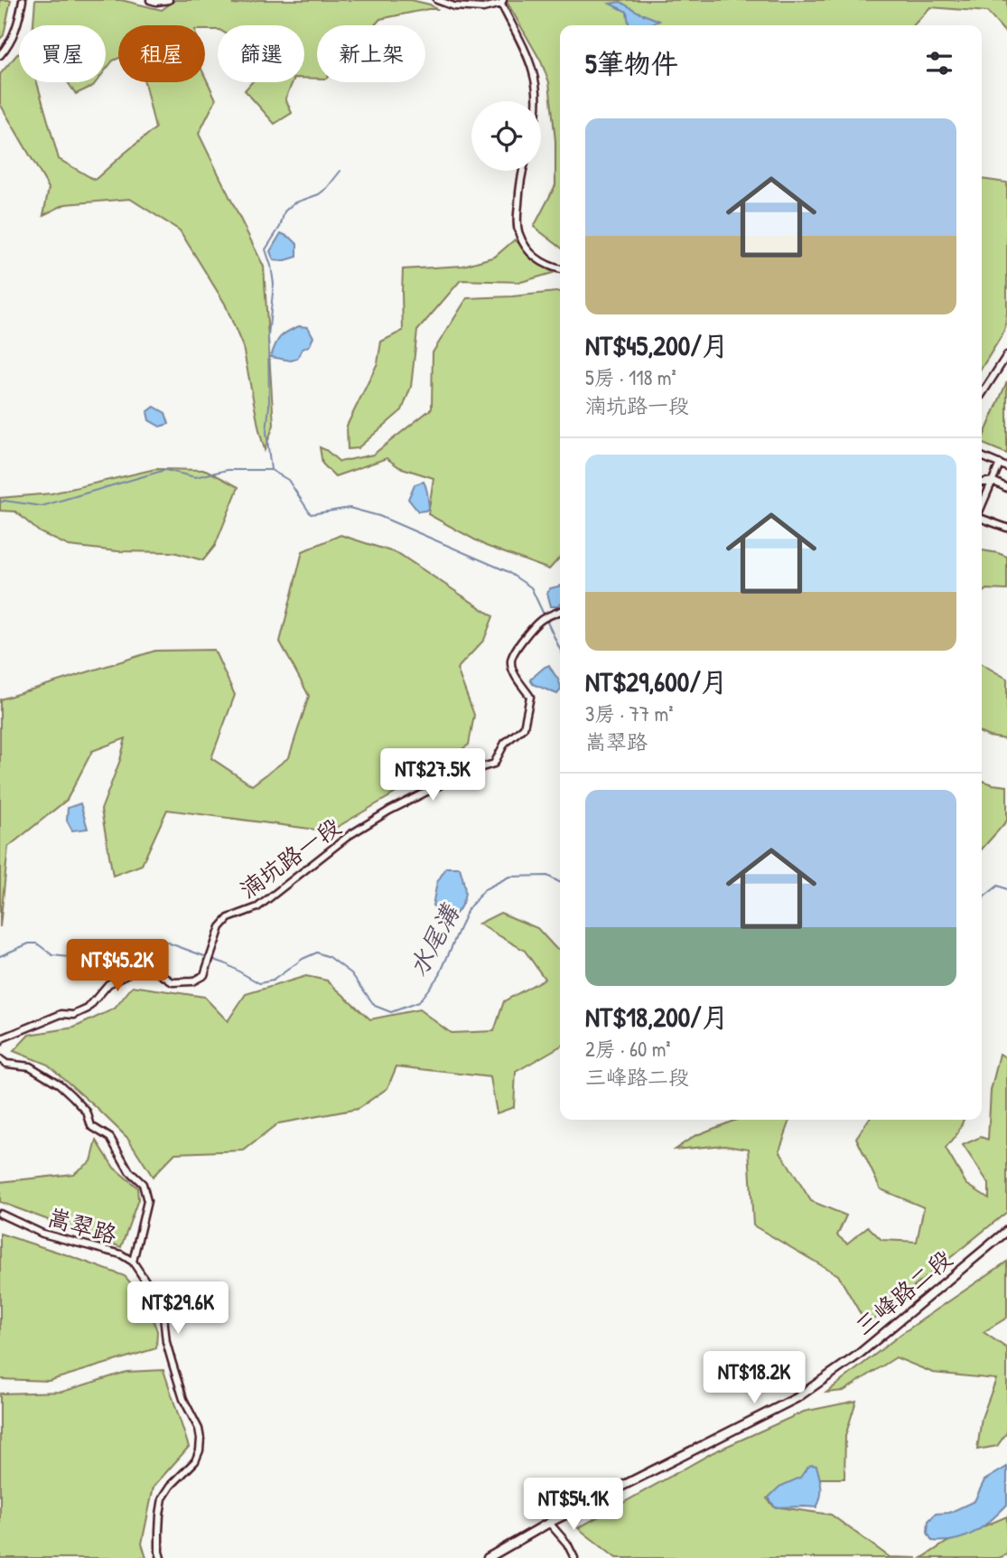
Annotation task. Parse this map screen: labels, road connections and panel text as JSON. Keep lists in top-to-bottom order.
{
  "streets": {
    "street": ["湳坑路一段", "嵩翠路", "三峰路二段"]
  },
  "water": ["水尾溝"],
  "page": {
    "chip": [
      "買屋",
      "租屋",
      "篩選",
      "新上架"
    ],
    "heading": "5筆物件",
    "list": [
      {
        "name": "NT$45,200/月",
        "note": "5房 · 118 m² · 湳坑路一段"
      },
      {
        "name": "NT$29,600/月",
        "note": "3房 · 77 m² · 嵩翠路"
      },
      {
        "name": "NT$18,200/月",
        "note": "2房 · 60 m² · 三峰路二段"
      }
    ],
    "price": [
      "NT$27.5K",
      "NT$45.2K",
      "NT$29.6K",
      "NT$18.2K",
      "NT$54.1K"
    ]
  }
}
